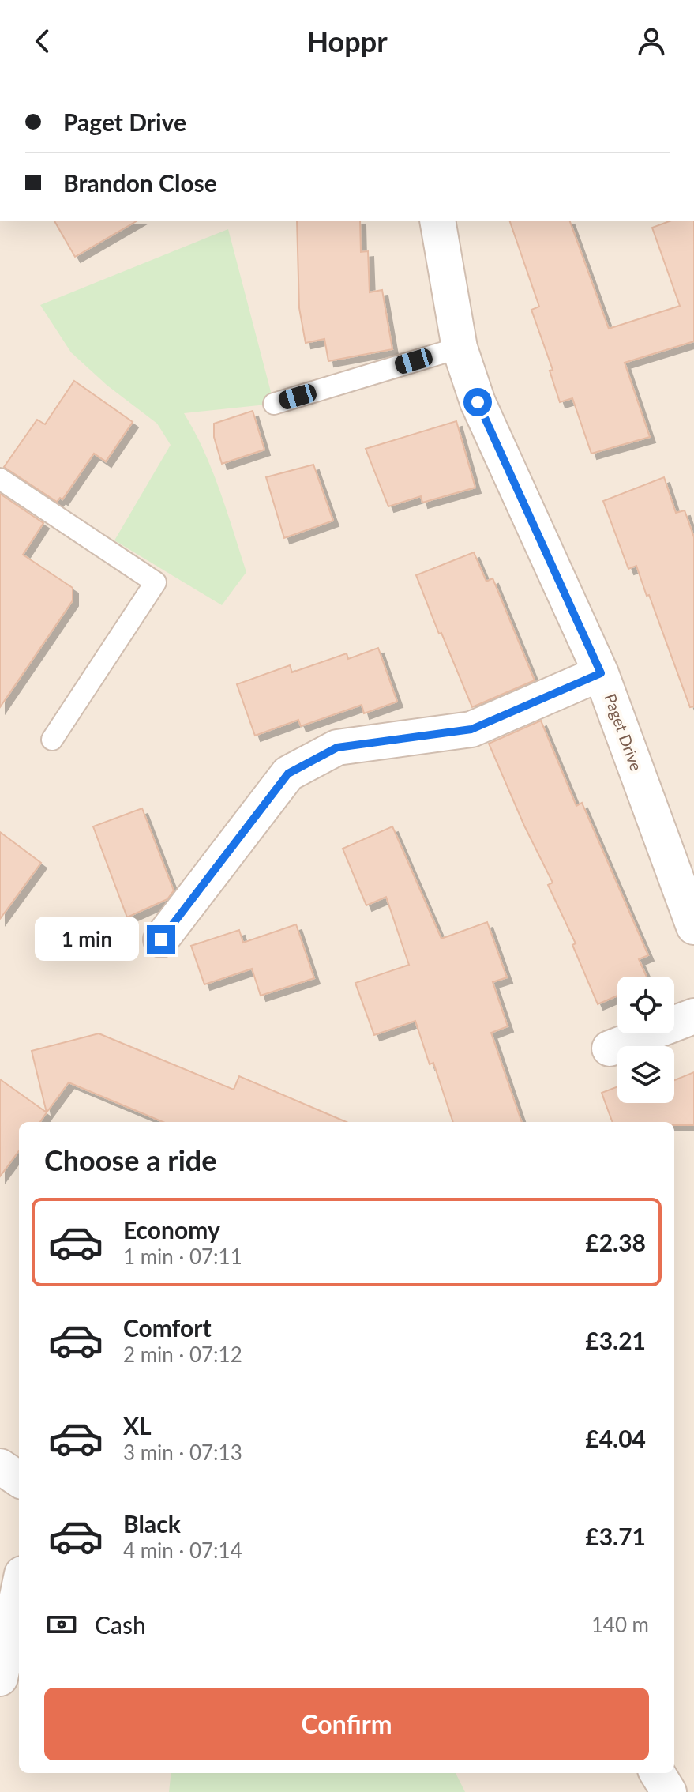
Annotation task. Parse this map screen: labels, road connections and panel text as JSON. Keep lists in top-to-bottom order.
{
  "streets": {
    "street": ["Paget Drive"]
  },
  "page": {
    "header": "Hoppr",
    "banner": ["Paget Drive", "Brandon Close"],
    "bubble": "1 min",
    "heading": "Choose a ride",
    "list": [
      {
        "name": "Economy",
        "note": "1 min · 07:11",
        "value": "£2.38"
      },
      {
        "name": "Comfort",
        "note": "2 min · 07:12",
        "value": "£3.21"
      },
      {
        "name": "XL",
        "note": "3 min · 07:13",
        "value": "£4.04"
      },
      {
        "name": "Black",
        "note": "4 min · 07:14",
        "value": "£3.71"
      }
    ],
    "pay": ["Cash", "140 m"],
    "buttons": "Confirm"
  }
}
